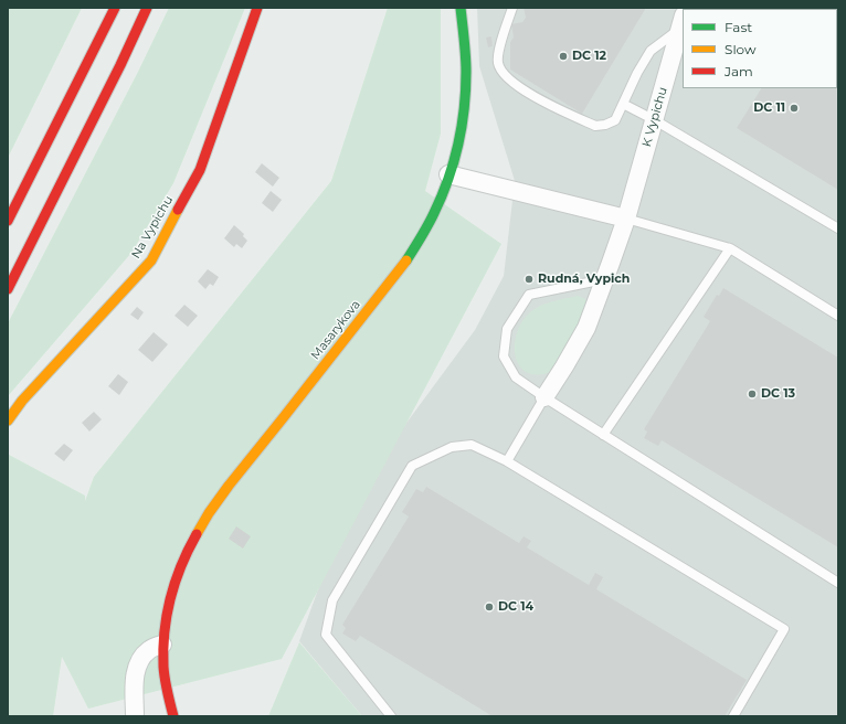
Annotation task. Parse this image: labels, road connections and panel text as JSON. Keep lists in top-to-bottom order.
{
  "streets": {
    "main road": ["Na Vypichu", "Masarykova"],
    "street": ["K Vypichu"]
  },
  "places": [
    "DC 12",
    "DC 11",
    "Rudná, Vypich",
    "DC 13",
    "DC 14"
  ],
  "legend": ["Fast", "Slow", "Jam"]
}
